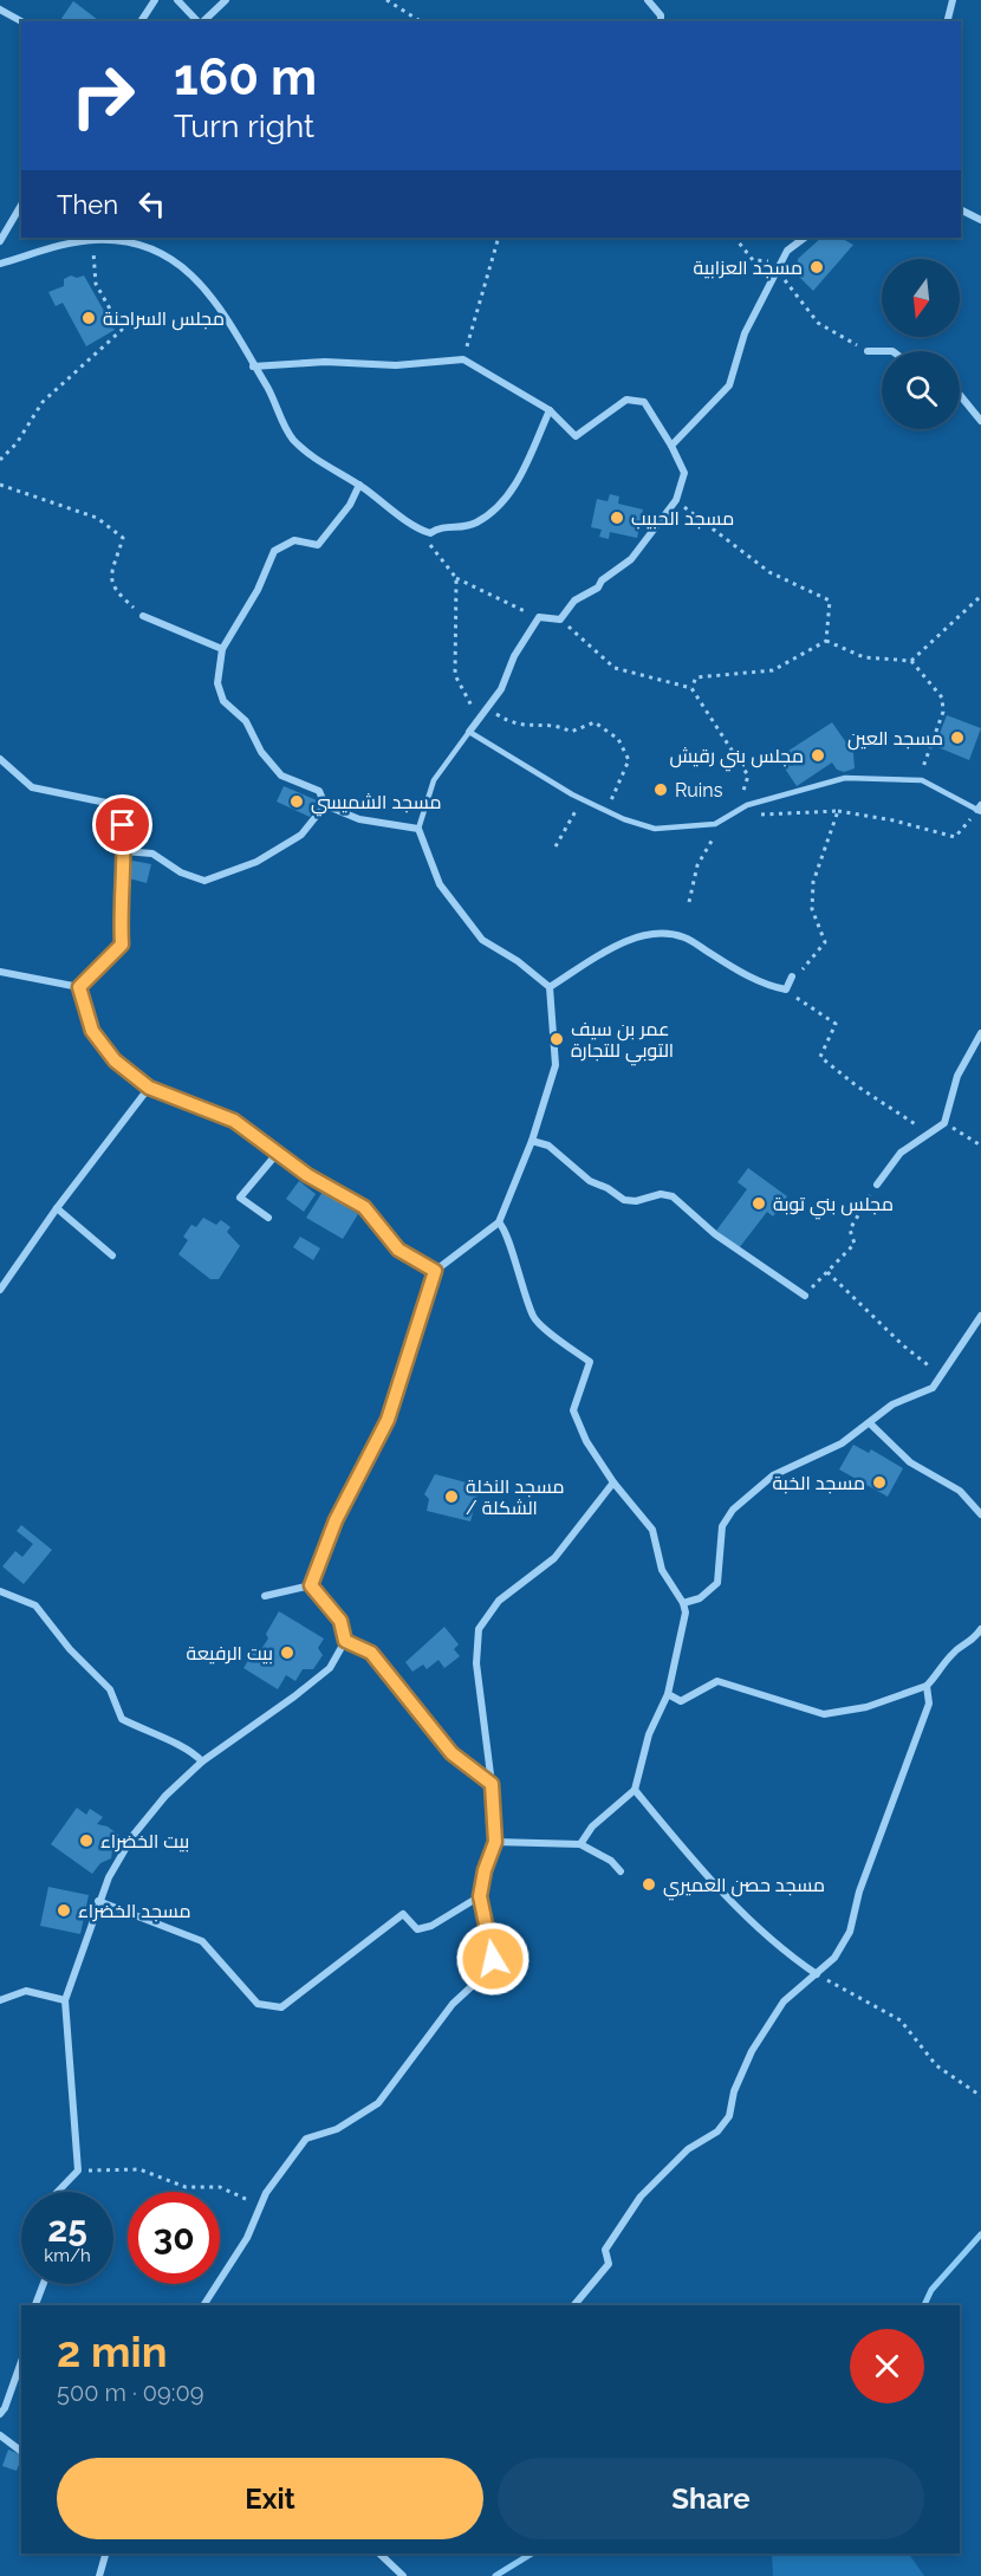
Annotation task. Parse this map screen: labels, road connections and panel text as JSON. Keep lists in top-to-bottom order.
{
  "places": [
    "مسجد العزابية",
    "مجلس السراحنة",
    "مسجد الحبيب",
    "مسجد العين",
    "مجلس بني رقيش",
    "Ruins",
    "مسجد الشميسي",
    "عمر بن سيف التوبي للتجارة",
    "مجلس بني توبة",
    "مسجد الخبة",
    "مسجد النخلة / الشكلة",
    "بيت الرفيعة",
    "بيت الخضراء",
    "مسجد حصن العميري",
    "مسجد الخضراء"
  ],
  "north": "bottom",
  "page": {
    "turn": ["160 m", "Turn right"],
    "then": "Then",
    "speed": "25 km/h",
    "limit": "30",
    "heading": ["2 min", "500 m · 09:09"],
    "buttons": ["Exit", "Share"]
  }
}
